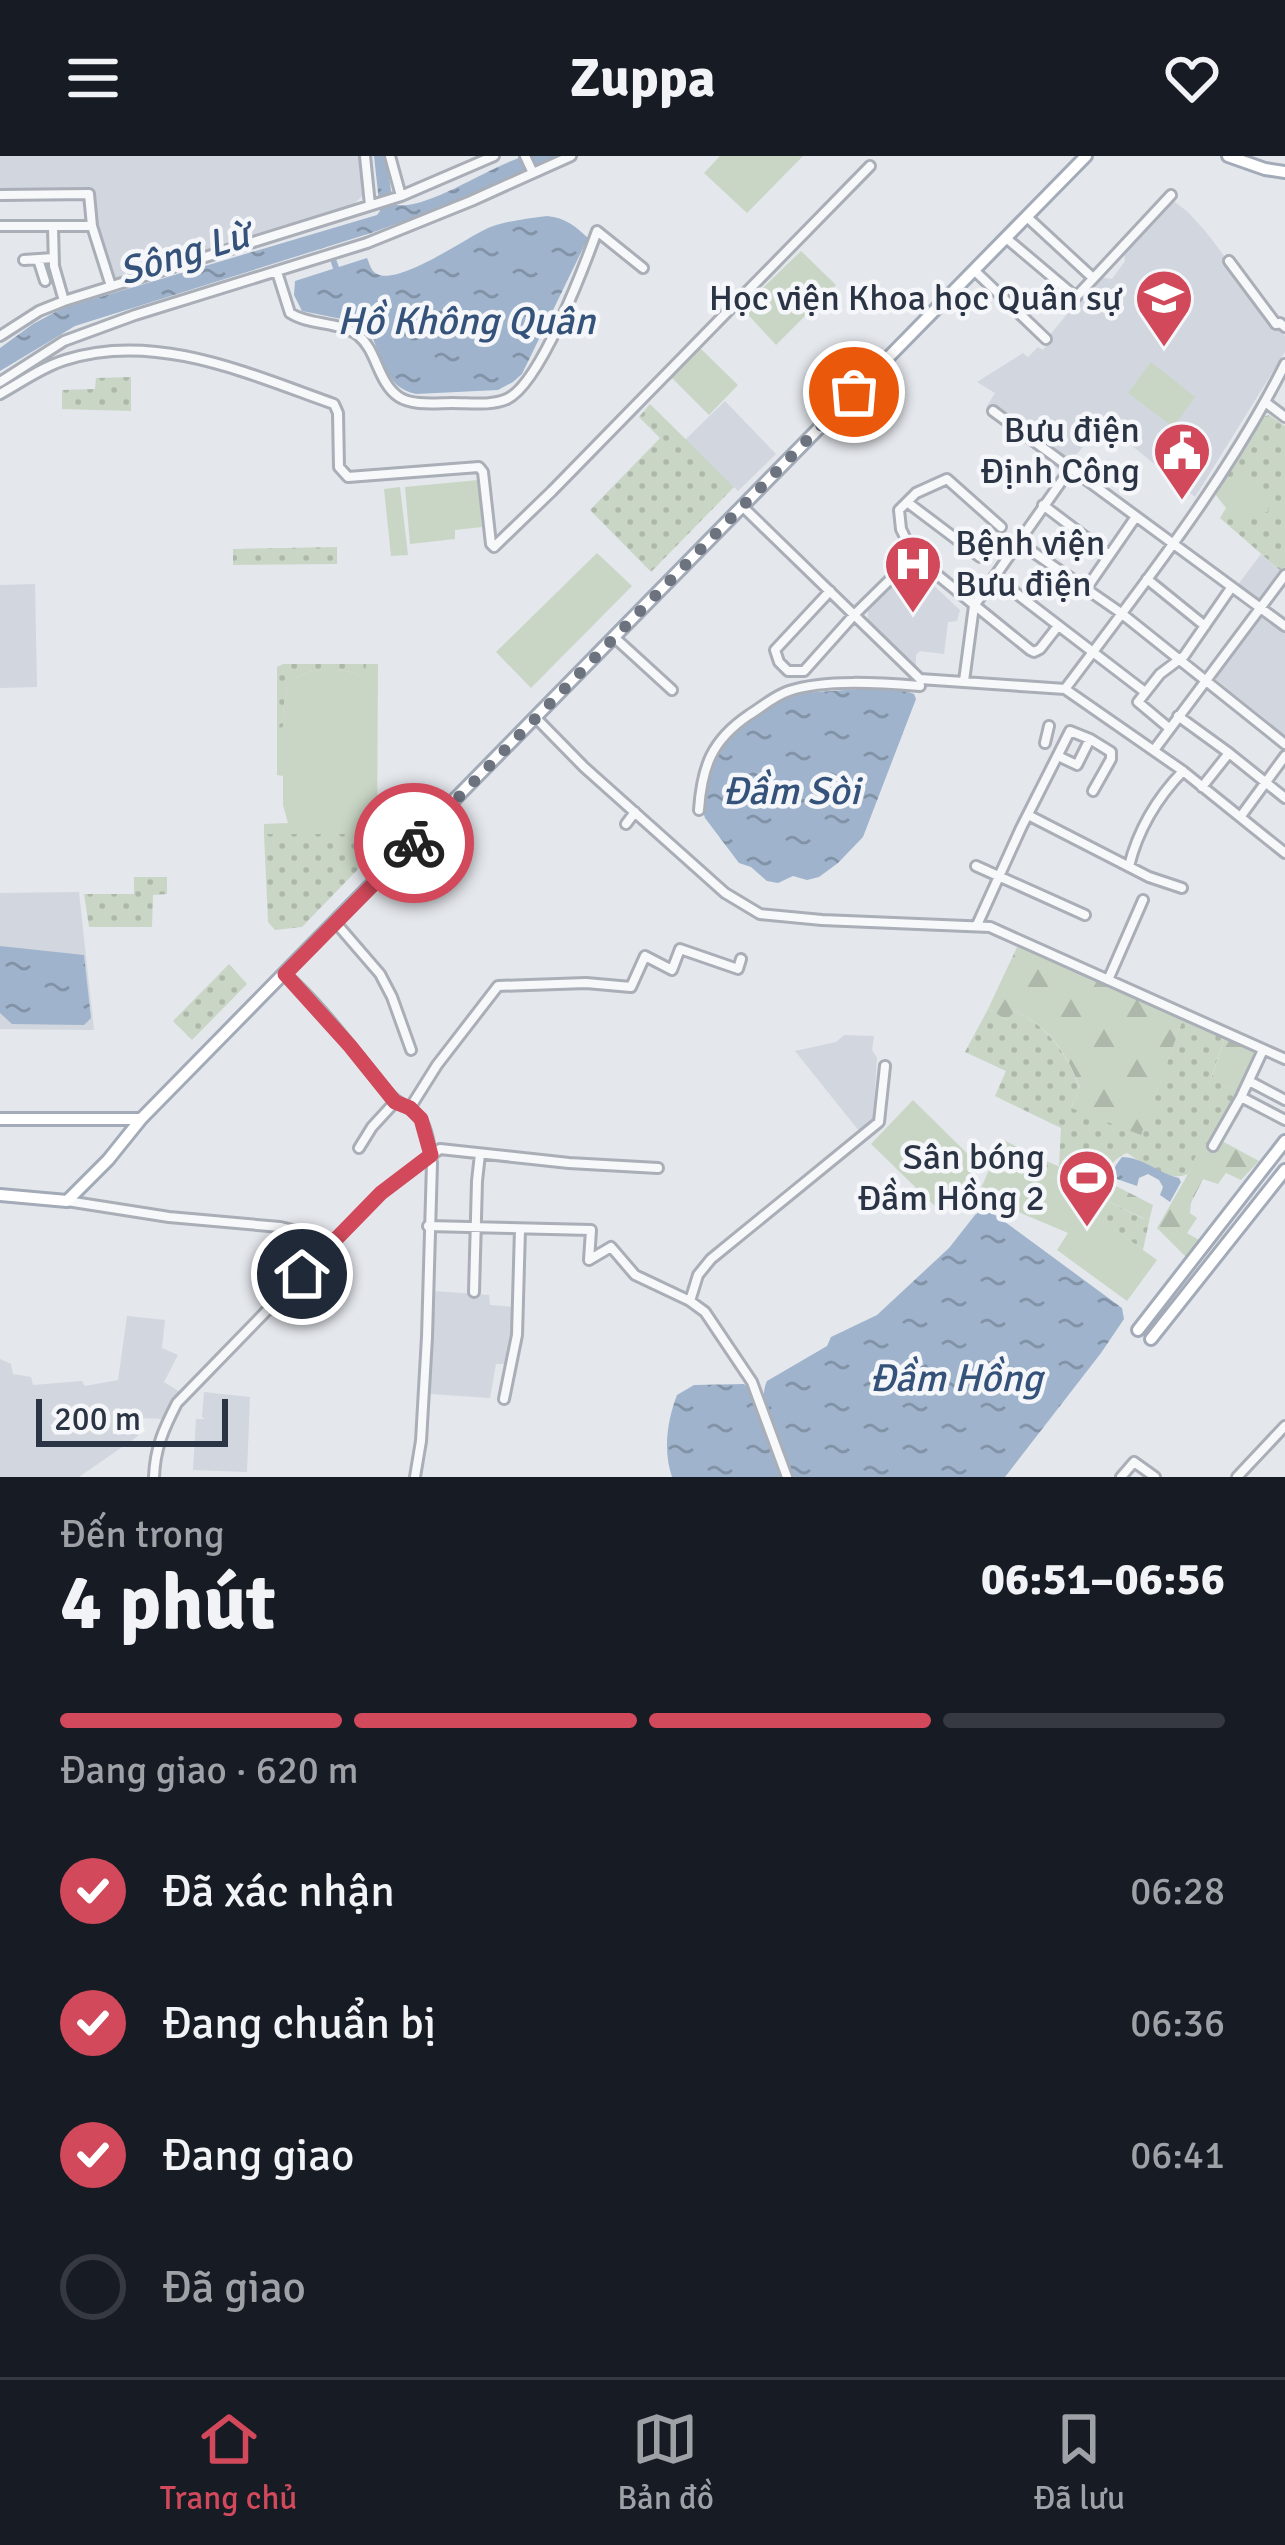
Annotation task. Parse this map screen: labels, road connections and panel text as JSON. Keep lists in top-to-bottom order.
{
  "water": [
    "Sông Lừ",
    "Hồ Không Quân",
    "Đầm Sòi",
    "Đầm Hồng"
  ],
  "places": {
    "school or university": ["Học viện Khoa học Quân sự"],
    "public building": ["Bưu điện Định Công"],
    "hospital": ["Bệnh viện Bưu điện"],
    "sports": ["Sân bóng Đầm Hồng 2"]
  },
  "scale_bar": "200 m",
  "page": {
    "header": "Zuppa",
    "scale": "200 m",
    "heading": ["4 phút", "Đến trong", "06:51–06:56"],
    "bar": "Đang giao · 620 m",
    "list": [
      ["Đã xác nhận", "06:28"],
      ["Đang chuẩn bị", "06:36"],
      ["Đang giao", "06:41"],
      "Đã giao"
    ],
    "tabs": ["Trang chủ", "Bản đồ", "Đã lưu"]
  }
}
